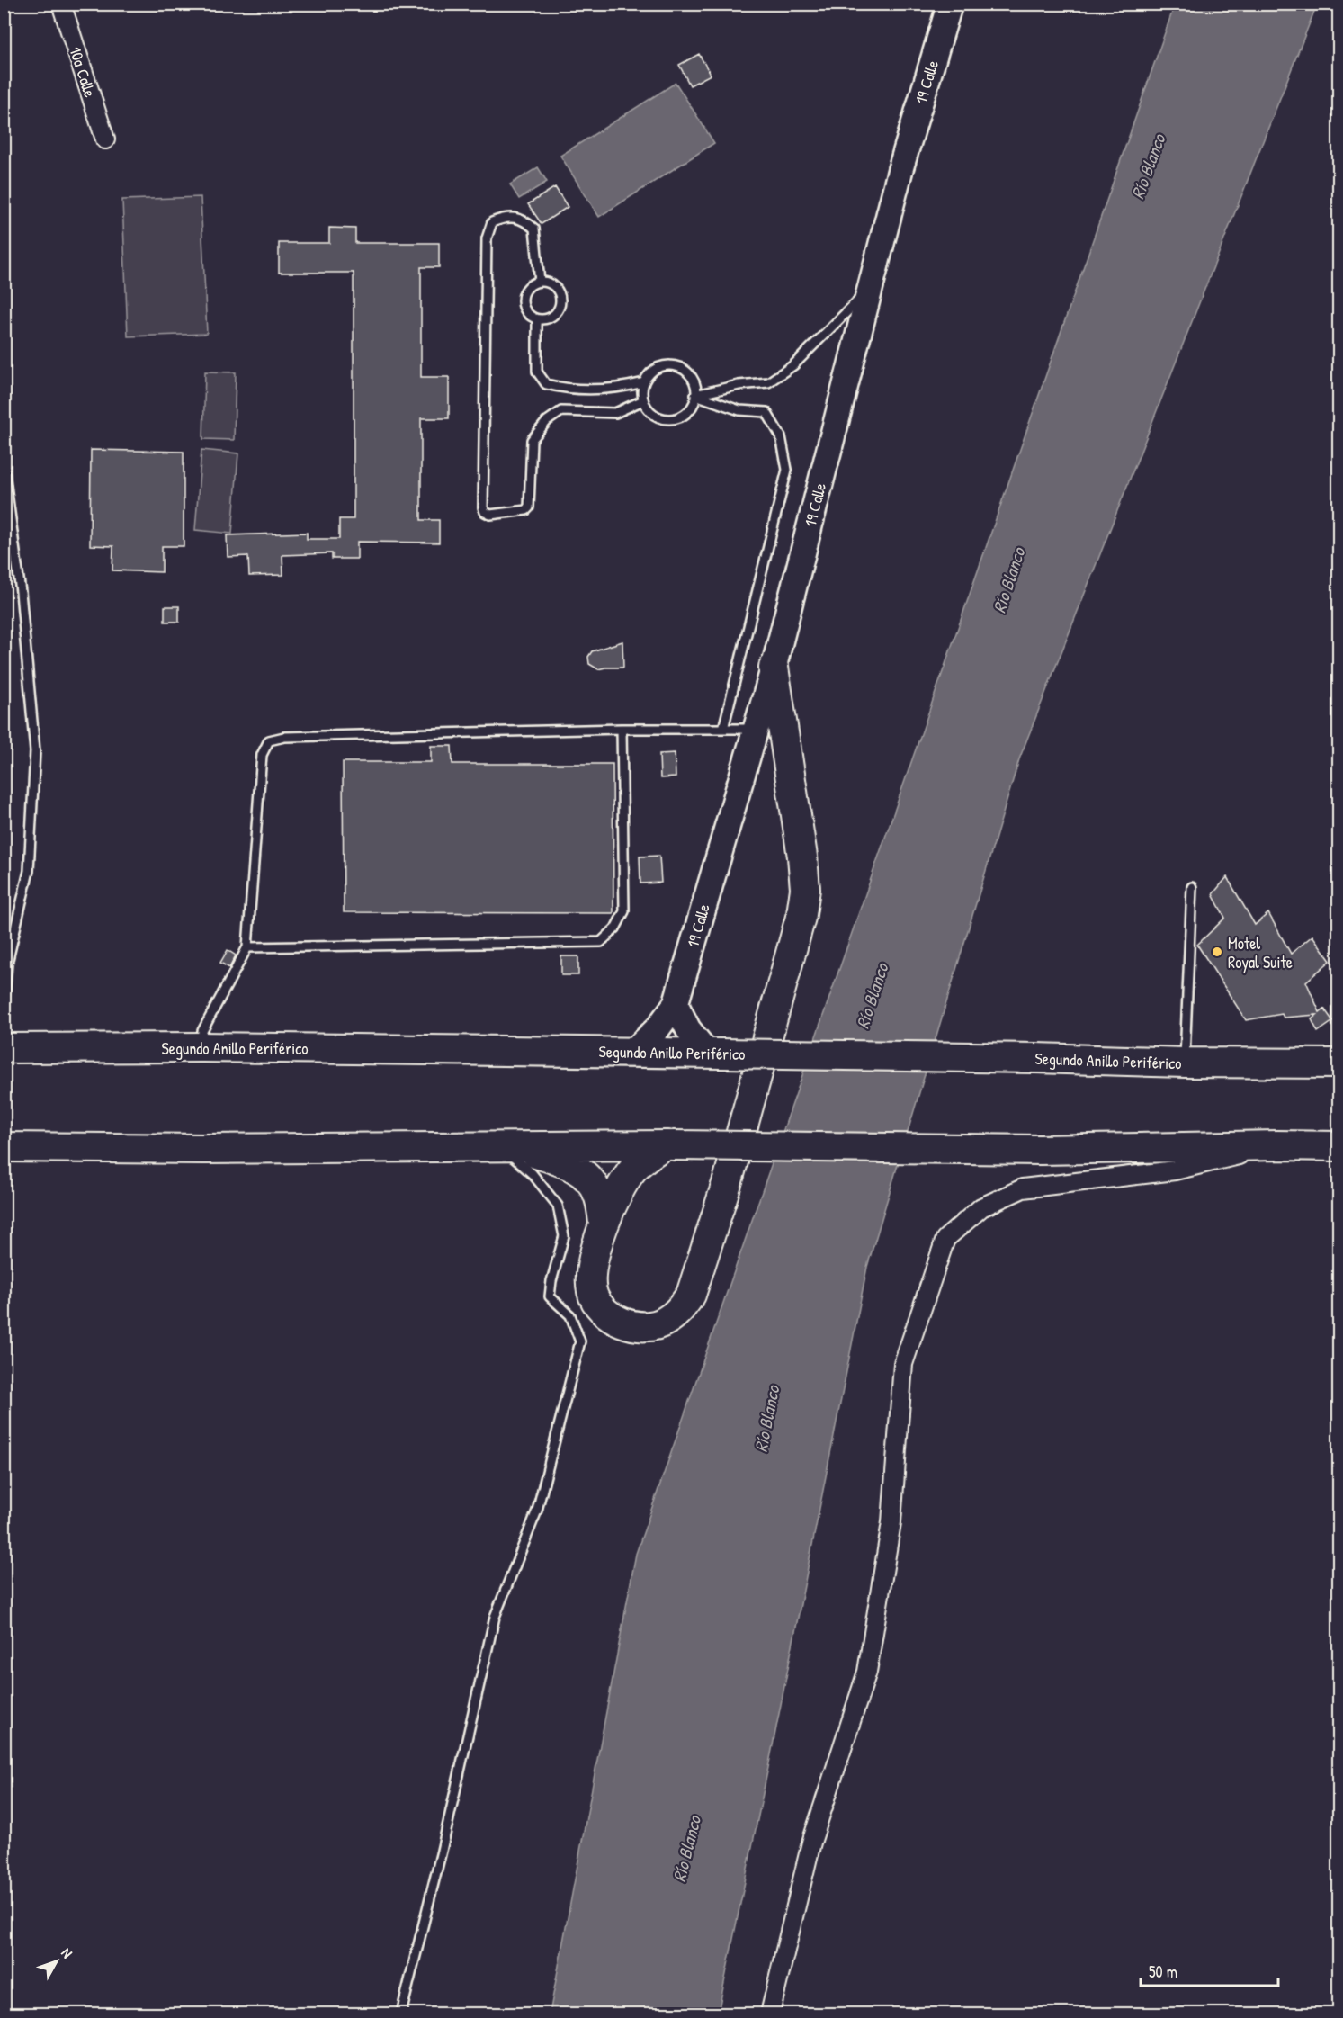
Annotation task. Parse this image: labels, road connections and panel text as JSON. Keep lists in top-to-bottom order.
{
  "streets": {
    "main road": ["19 Calle", "Segundo Anillo Periférico"],
    "street": ["10a Calle"]
  },
  "crossings": [
    ["19 Calle", "Segundo Anillo Periférico"]
  ],
  "water": ["Río Blanco"],
  "places": ["Motel Royal Suite"],
  "scale_bar": "50 m",
  "north": "top right"
}
